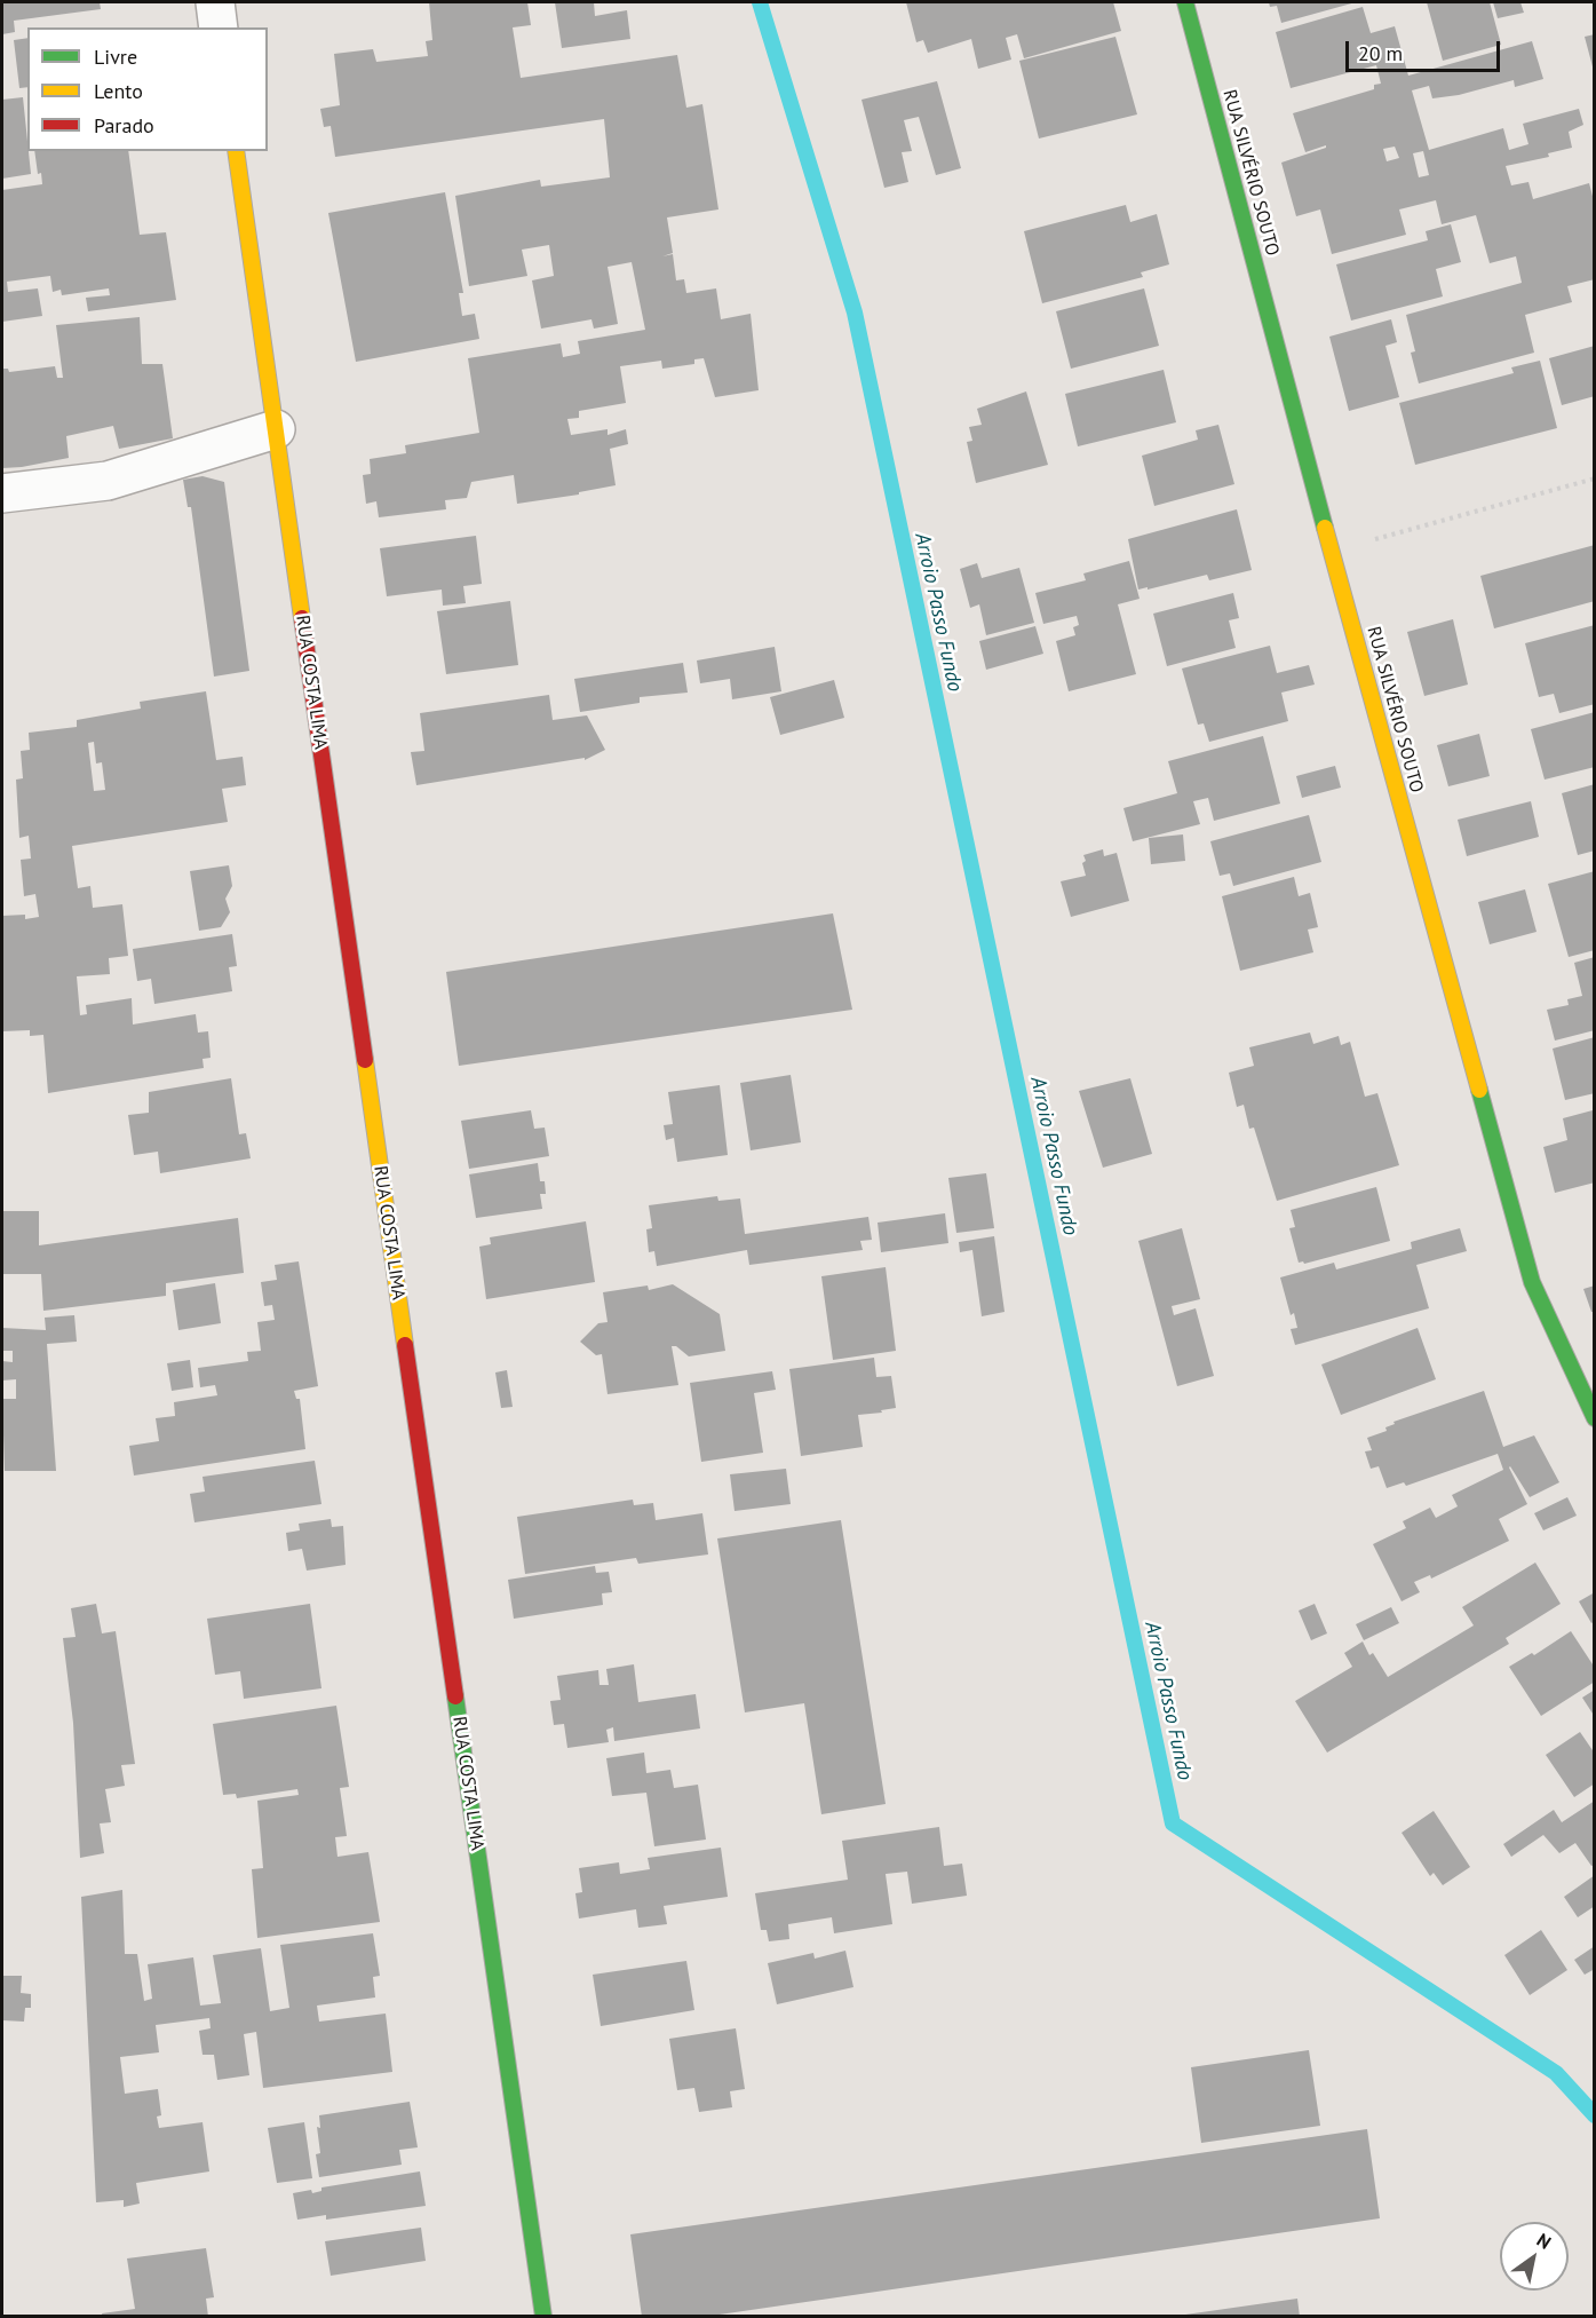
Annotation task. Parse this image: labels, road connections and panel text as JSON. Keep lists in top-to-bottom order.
{
  "streets": {
    "street": ["RUA SILVÉRIO SOUTO", "RUA COSTA LIMA"]
  },
  "water": ["Arroio Passo Fundo"],
  "legend": ["Livre", "Lento", "Parado"],
  "scale_bar": "20 m",
  "north": "top right"
}
